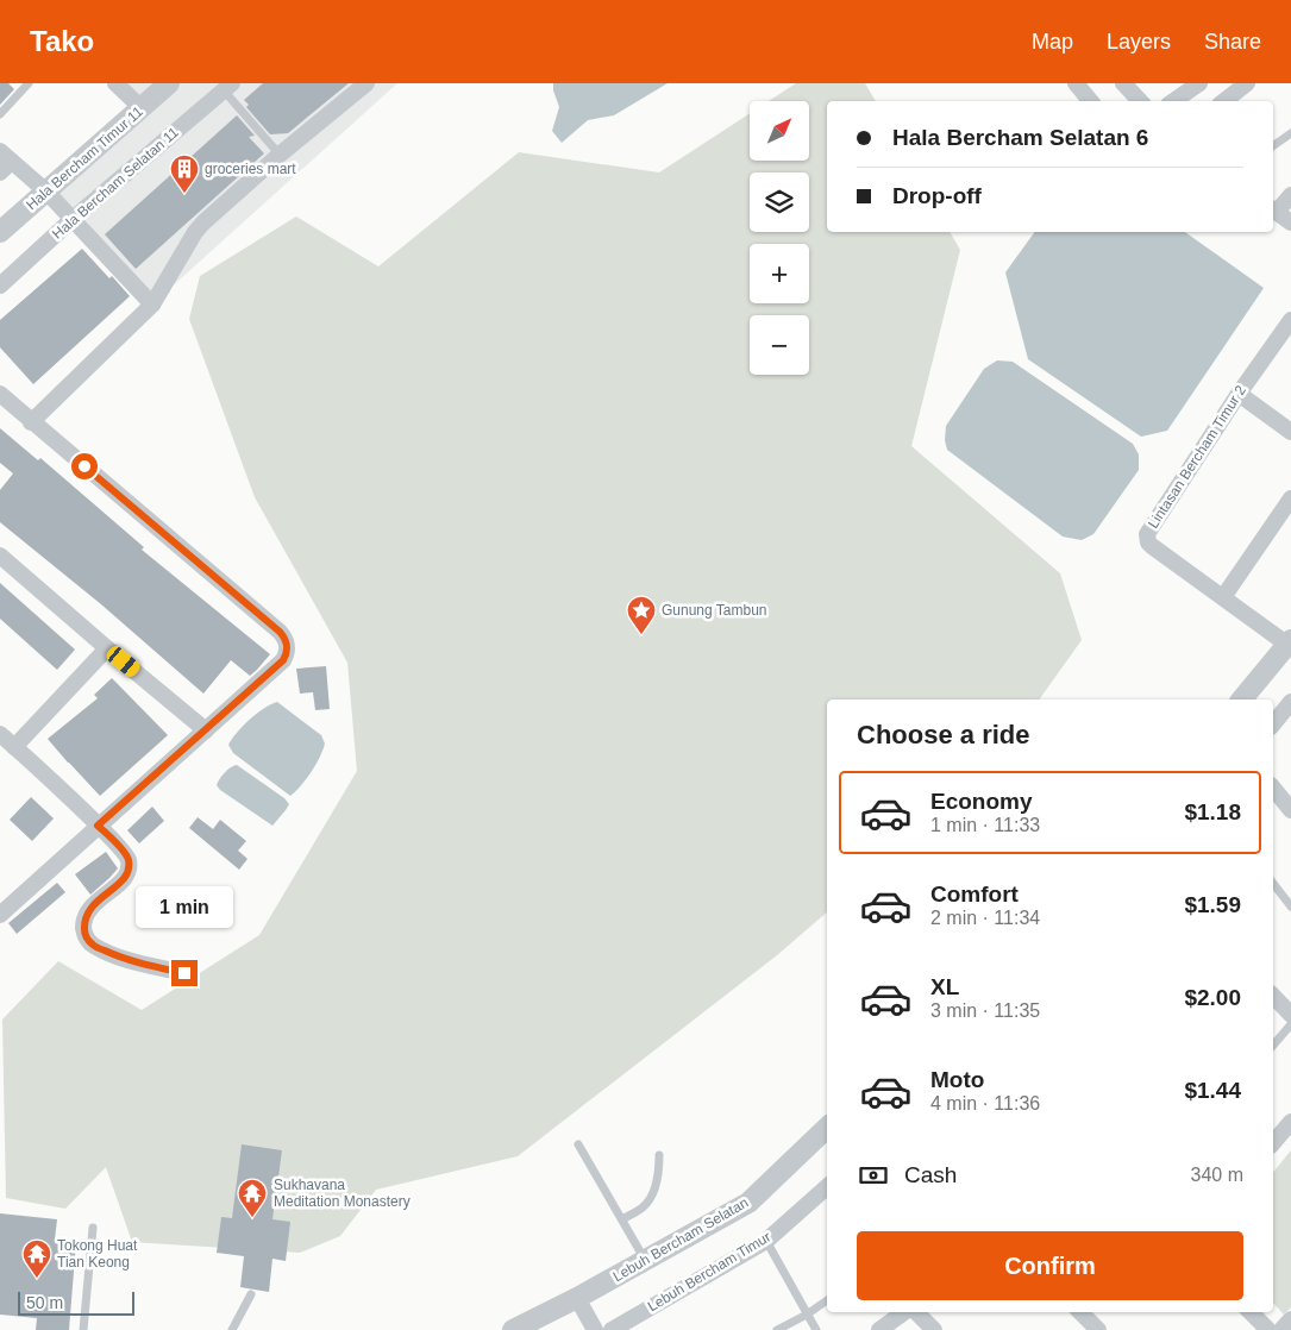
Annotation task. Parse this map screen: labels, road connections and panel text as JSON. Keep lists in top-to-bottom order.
{
  "streets": {
    "street": [
      "Hala Bercham Timur 11",
      "Hala Bercham Selatan 11",
      "Lintasan Bercham Timur 2",
      "Lebuh Bercham Selatan",
      "Lebuh Bercham Timur"
    ]
  },
  "places": {
    "building": ["groceries mart"],
    "place": ["Gunung Tambun"],
    "temple": ["Sukhavana Meditation Monastery", "Tokong Huat Tian Keong"]
  },
  "scale_bar": "50 m",
  "north": "top right",
  "page": {
    "header": "Tako",
    "nav": ["Map", "Layers", "Share"],
    "map_buttons": ["+", "−"],
    "banner": ["Hala Bercham Selatan 6", "Drop-off"],
    "heading": "Choose a ride",
    "list": [
      {
        "name": "Economy",
        "note": "1 min · 11:33",
        "value": "$1.18"
      },
      {
        "name": "Comfort",
        "note": "2 min · 11:34",
        "value": "$1.59"
      },
      {
        "name": "XL",
        "note": "3 min · 11:35",
        "value": "$2.00"
      },
      {
        "name": "Moto",
        "note": "4 min · 11:36",
        "value": "$1.44"
      }
    ],
    "bubble": "1 min",
    "pay": ["Cash", "340 m"],
    "buttons": "Confirm",
    "scale": "50 m"
  }
}
